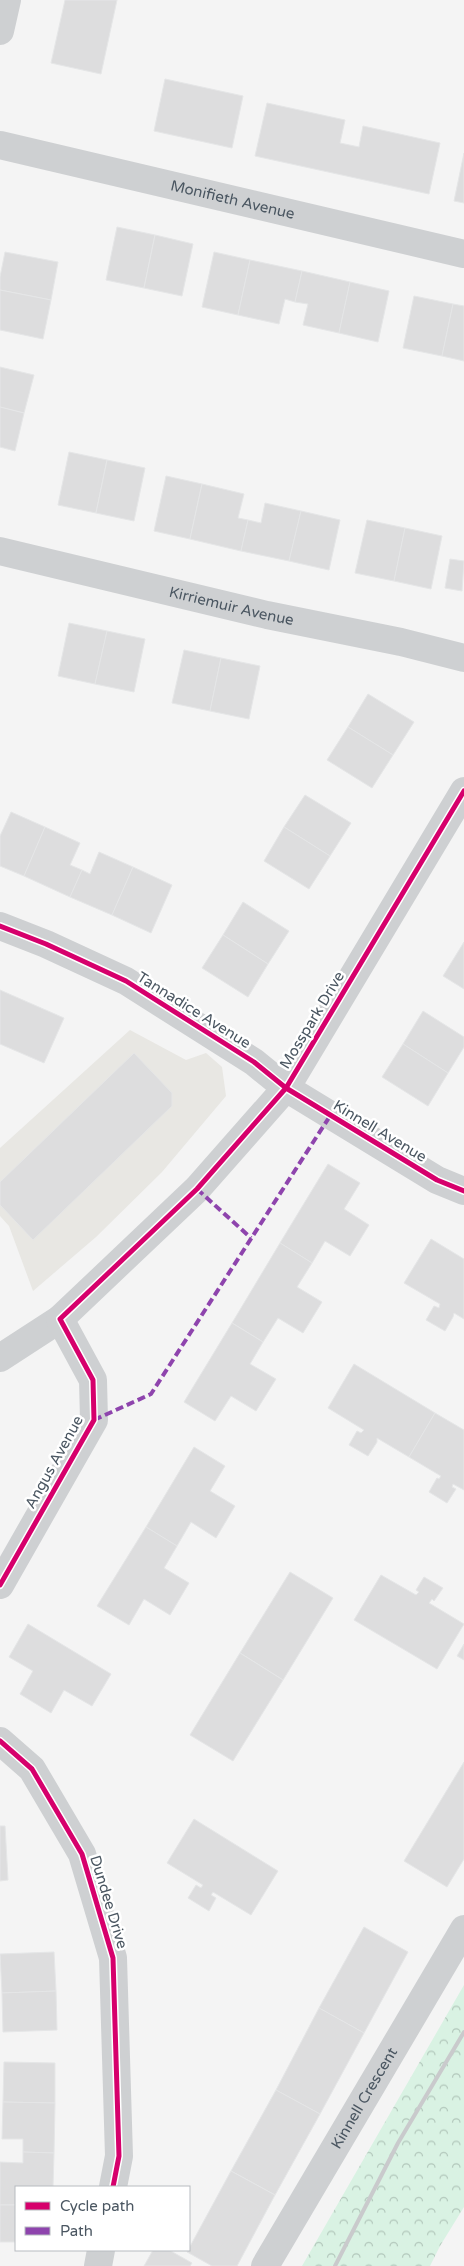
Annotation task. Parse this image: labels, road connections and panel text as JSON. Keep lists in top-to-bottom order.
{
  "streets": {
    "street": [
      "Monifieth Avenue",
      "Kirriemuir Avenue",
      "Tannadice Avenue",
      "Mosspark Drive",
      "Kinnell Avenue",
      "Angus Avenue",
      "Dundee Drive",
      "Kinnell Crescent"
    ]
  },
  "crossings": [
    ["Tannadice Avenue", "Mosspark Drive"],
    ["Tannadice Avenue", "Kinnell Avenue"],
    ["Mosspark Drive", "Kinnell Avenue"],
    ["Mosspark Drive", "Angus Avenue"]
  ],
  "legend": ["Cycle path", "Path"]
}
